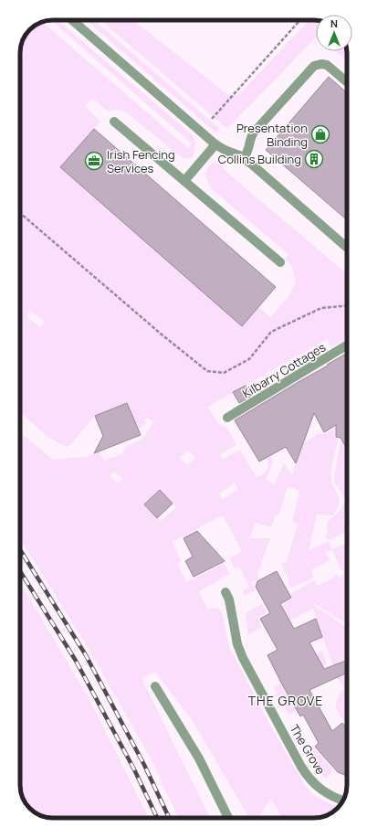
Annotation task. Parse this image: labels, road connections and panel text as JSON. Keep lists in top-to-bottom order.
{
  "streets": {
    "street": ["Kilbarry Cottages", "The Grove"]
  },
  "districts": ["THE GROVE"],
  "places": {
    "shop": ["Presentation Binding"],
    "building": ["Collins Building"],
    "office": ["Irish Fencing Services"]
  },
  "north": "top"
}
